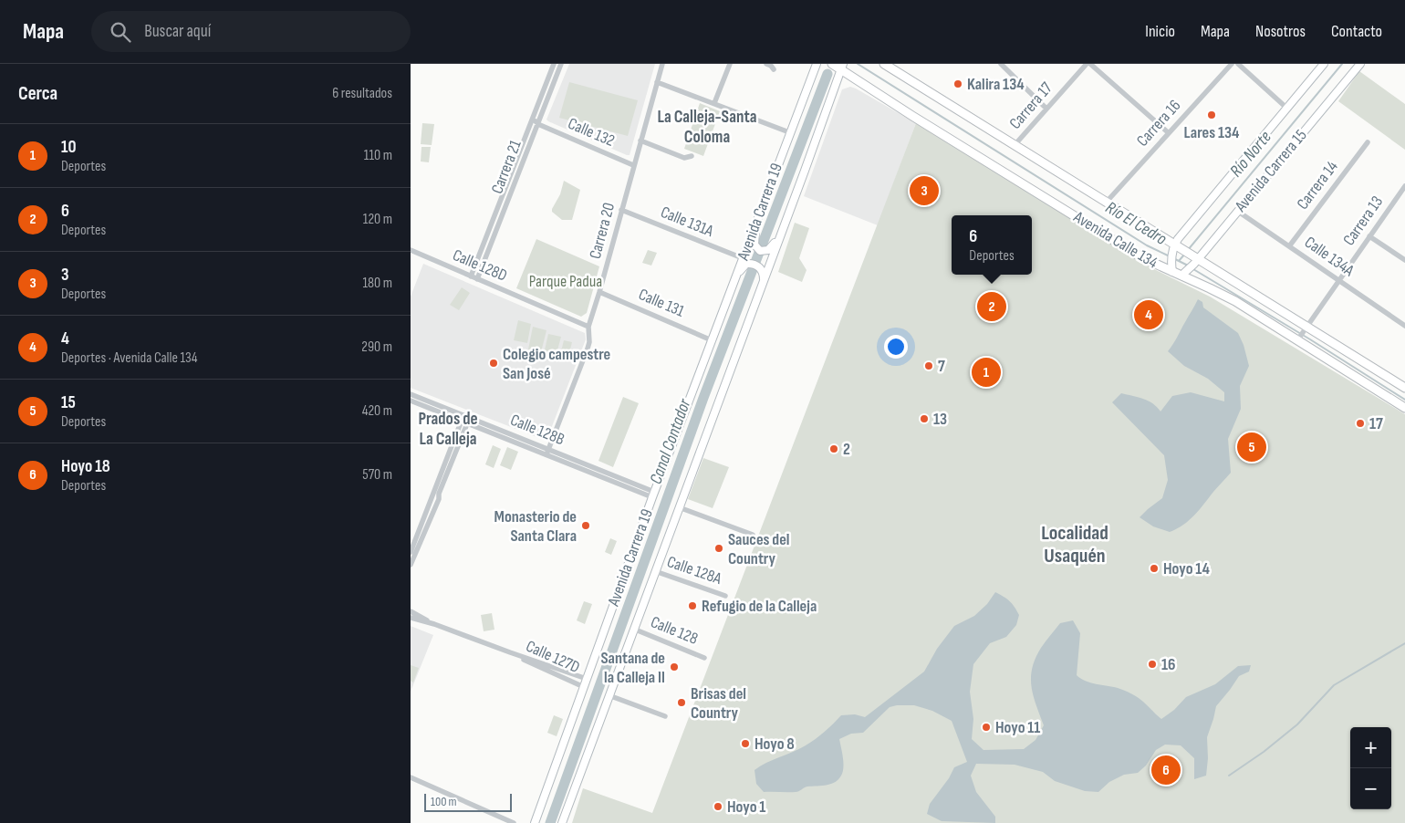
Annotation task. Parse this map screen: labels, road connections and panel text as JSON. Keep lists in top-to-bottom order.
{
  "streets": {
    "main road": ["Avenida Carrera 15", "Avenida Carrera 19", "Avenida Calle 134"],
    "street": [
      "Carrera 17",
      "Carrera 16",
      "Calle 132",
      "Carrera 21",
      "Carrera 14",
      "Carrera 13",
      "Calle 131A",
      "Carrera 20",
      "Calle 134A",
      "Calle 128D",
      "Calle 131",
      "Calle 128B",
      "Calle 128A",
      "Calle 128",
      "Calle 127D"
    ]
  },
  "crossings": [
    ["Carrera 17", "Avenida Calle 134"],
    ["Carrera 16", "Avenida Calle 134"],
    ["Calle 132", "Carrera 21"],
    ["Calle 132", "Carrera 20"],
    ["Carrera 21", "Calle 128D"],
    ["Avenida Carrera 15", "Avenida Calle 134"],
    ["Avenida Carrera 15", "Calle 134A"],
    ["Carrera 14", "Calle 134A"],
    ["Avenida Carrera 19", "Calle 131A"],
    ["Avenida Carrera 19", "Avenida Calle 134"],
    ["Avenida Carrera 19", "Calle 131"],
    ["Avenida Carrera 19", "Calle 128B"],
    ["Avenida Carrera 19", "Calle 128A"],
    ["Avenida Carrera 19", "Calle 128"],
    ["Avenida Carrera 19", "Calle 127D"],
    ["Carrera 13", "Avenida Calle 134"],
    ["Carrera 13", "Calle 134A"],
    ["Calle 131A", "Carrera 20"],
    ["Carrera 20", "Calle 128D"],
    ["Carrera 20", "Calle 131"],
    ["Carrera 20", "Calle 128B"]
  ],
  "districts": ["La Calleja-Santa Coloma", "Prados de La Calleja", "Localidad Usaquén"],
  "water": ["Río Norte", "Río El Cedro", "Canal Contador"],
  "parks": ["Parque Padua"],
  "places": [
    "Kalira 134",
    "Lares 134",
    "Colegio campestre San José",
    "7",
    "13",
    "17",
    "2",
    "Monasterio de Santa Clara",
    "Sauces del Country",
    "Hoyo 14",
    "Refugio de la Calleja",
    "16",
    "Santana de la Calleja II",
    "Brisas del Country",
    "Hoyo 11",
    "Hoyo 8",
    "Hoyo 1"
  ],
  "scale_bar": "100 m",
  "page": {
    "header": "Mapa",
    "search": "Buscar aquí",
    "nav": [
      "Inicio",
      "Mapa",
      "Nosotros",
      "Contacto"
    ],
    "heading": ["Cerca", "6 resultados"],
    "list": [
      {
        "mark": "1",
        "name": "10",
        "note": "Deportes",
        "value": "110 m"
      },
      {
        "mark": "2",
        "name": "6",
        "note": "Deportes",
        "value": "120 m"
      },
      {
        "mark": "3",
        "name": "3",
        "note": "Deportes",
        "value": "180 m"
      },
      {
        "mark": "4",
        "name": "4",
        "note": "Deportes · Avenida Calle 134",
        "value": "290 m"
      },
      {
        "mark": "5",
        "name": "15",
        "note": "Deportes",
        "value": "420 m"
      },
      {
        "mark": "6",
        "name": "Hoyo 18",
        "note": "Deportes",
        "value": "570 m"
      }
    ],
    "pins": [
      "3",
      "2",
      "4",
      "1",
      "5",
      "6"
    ],
    "popup": ["6", "Deportes"],
    "map_buttons": ["+", "−"],
    "scale": "100 m"
  }
}
